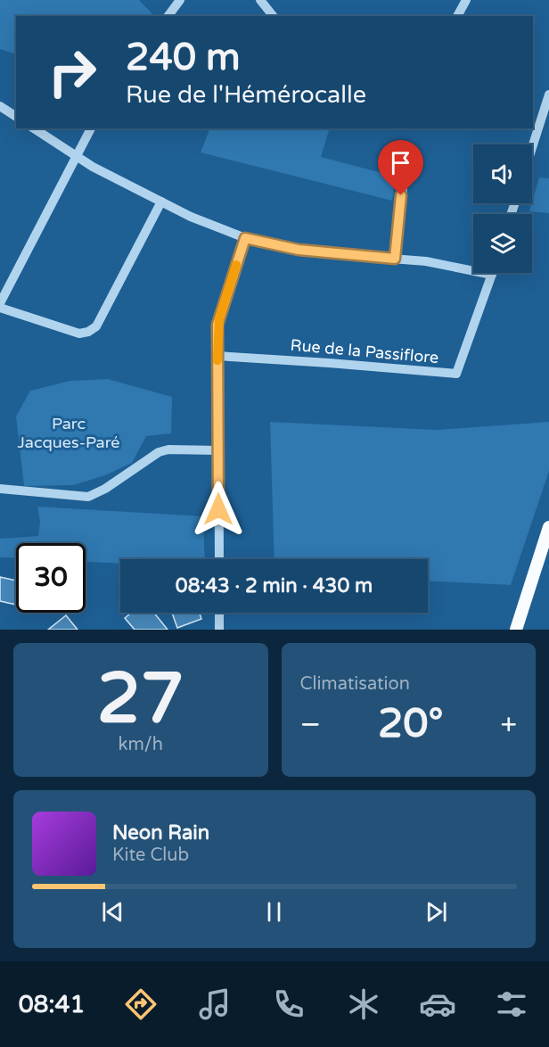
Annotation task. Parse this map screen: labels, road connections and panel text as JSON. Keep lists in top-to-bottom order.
{
  "streets": {
    "street": ["Rue de la Passiflore"]
  },
  "parks": ["Parc Jacques-Paré"],
  "page": {
    "turn": ["240 m", "Rue de l'Hémérocalle"],
    "limit": "30",
    "trip": "08:43 · 2 min · 430 m",
    "tile": [
      ["27", "km/h"],
      "Climatisation"
    ],
    "heat": ["−", "20°", "+"],
    "song": ["Neon Rain", "Kite Club"],
    "tabs": "08:41"
  }
}
